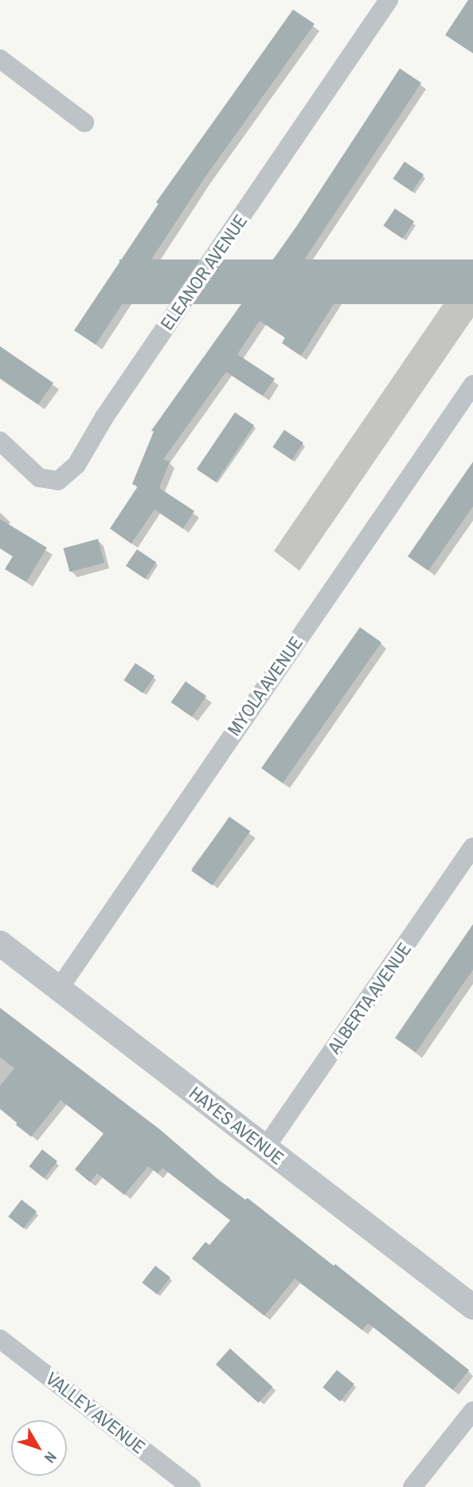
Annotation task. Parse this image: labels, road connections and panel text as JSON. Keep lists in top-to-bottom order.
{
  "streets": {
    "street": [
      "ELEANOR AVENUE",
      "MYOLA AVENUE",
      "ALBERTA AVENUE",
      "HAYES AVENUE",
      "VALLEY AVENUE"
    ]
  },
  "crossings": [
    ["MYOLA AVENUE", "HAYES AVENUE"],
    ["ALBERTA AVENUE", "HAYES AVENUE"]
  ],
  "north": "bottom right"
}
